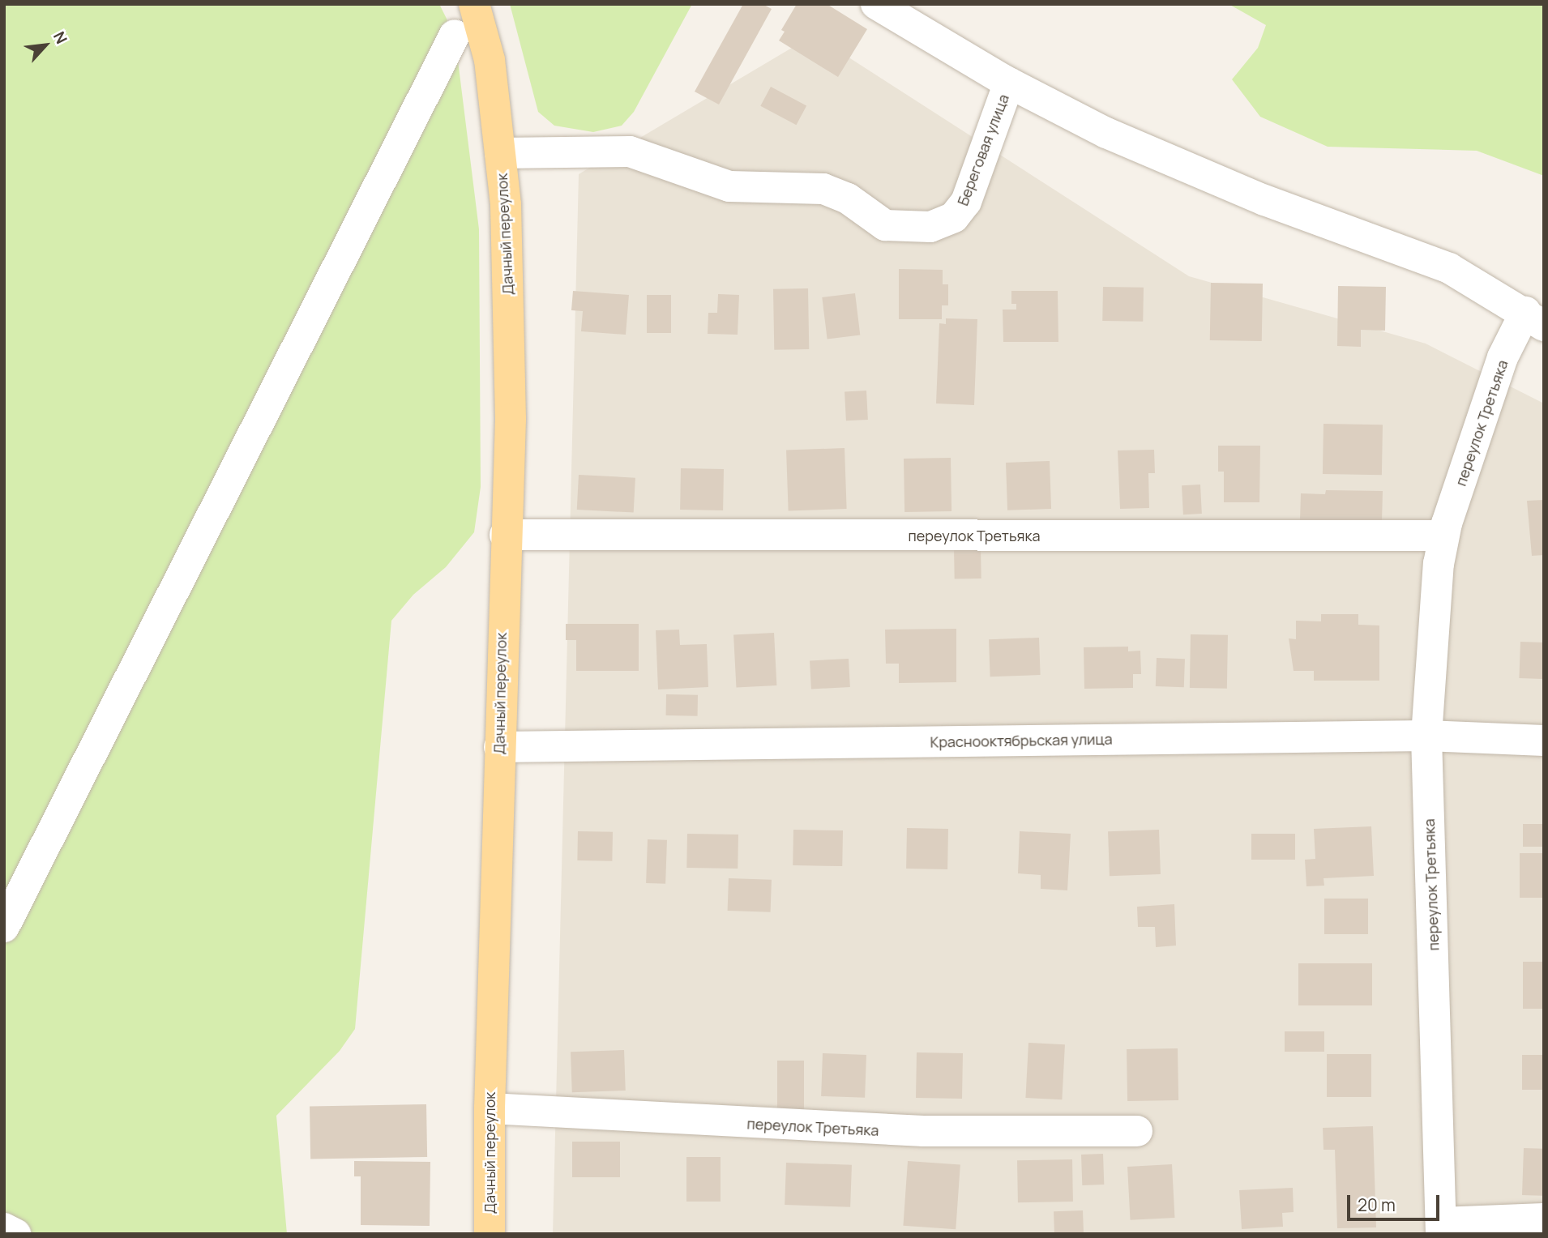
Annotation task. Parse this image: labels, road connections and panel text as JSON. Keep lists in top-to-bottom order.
{
  "streets": {
    "main road": ["Дачный переулок"],
    "street": ["Береговая улица", "переулок Третьяка", "Краснооктябрьская улица"]
  },
  "crossings": [
    ["Береговая улица", "Дачный переулок"],
    ["Береговая улица", "переулок Третьяка"],
    ["Дачный переулок", "переулок Третьяка"],
    ["Дачный переулок", "Краснооктябрьская улица"],
    ["переулок Третьяка", "Краснооктябрьская улица"]
  ],
  "scale_bar": "20 m",
  "north": "top right"
}
